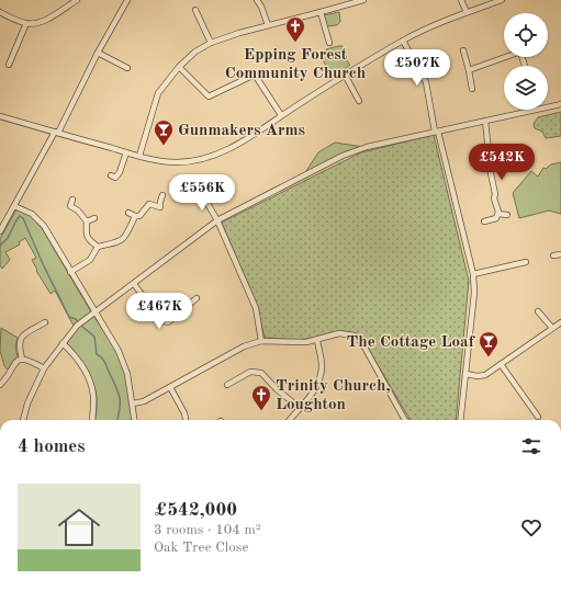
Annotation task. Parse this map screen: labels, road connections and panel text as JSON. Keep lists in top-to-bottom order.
{
  "places": {
    "church": ["Epping Forest Community Church", "Trinity Church, Loughton"],
    "bar": ["Gunmakers Arms", "The Cottage Loaf"]
  },
  "page": {
    "price": [
      "£507K",
      "£542K",
      "£556K",
      "£467K"
    ],
    "heading": "4 homes",
    "list": [
      {
        "name": "£542,000",
        "note": "3 rooms · 104 m² · Oak Tree Close"
      }
    ]
  }
}
